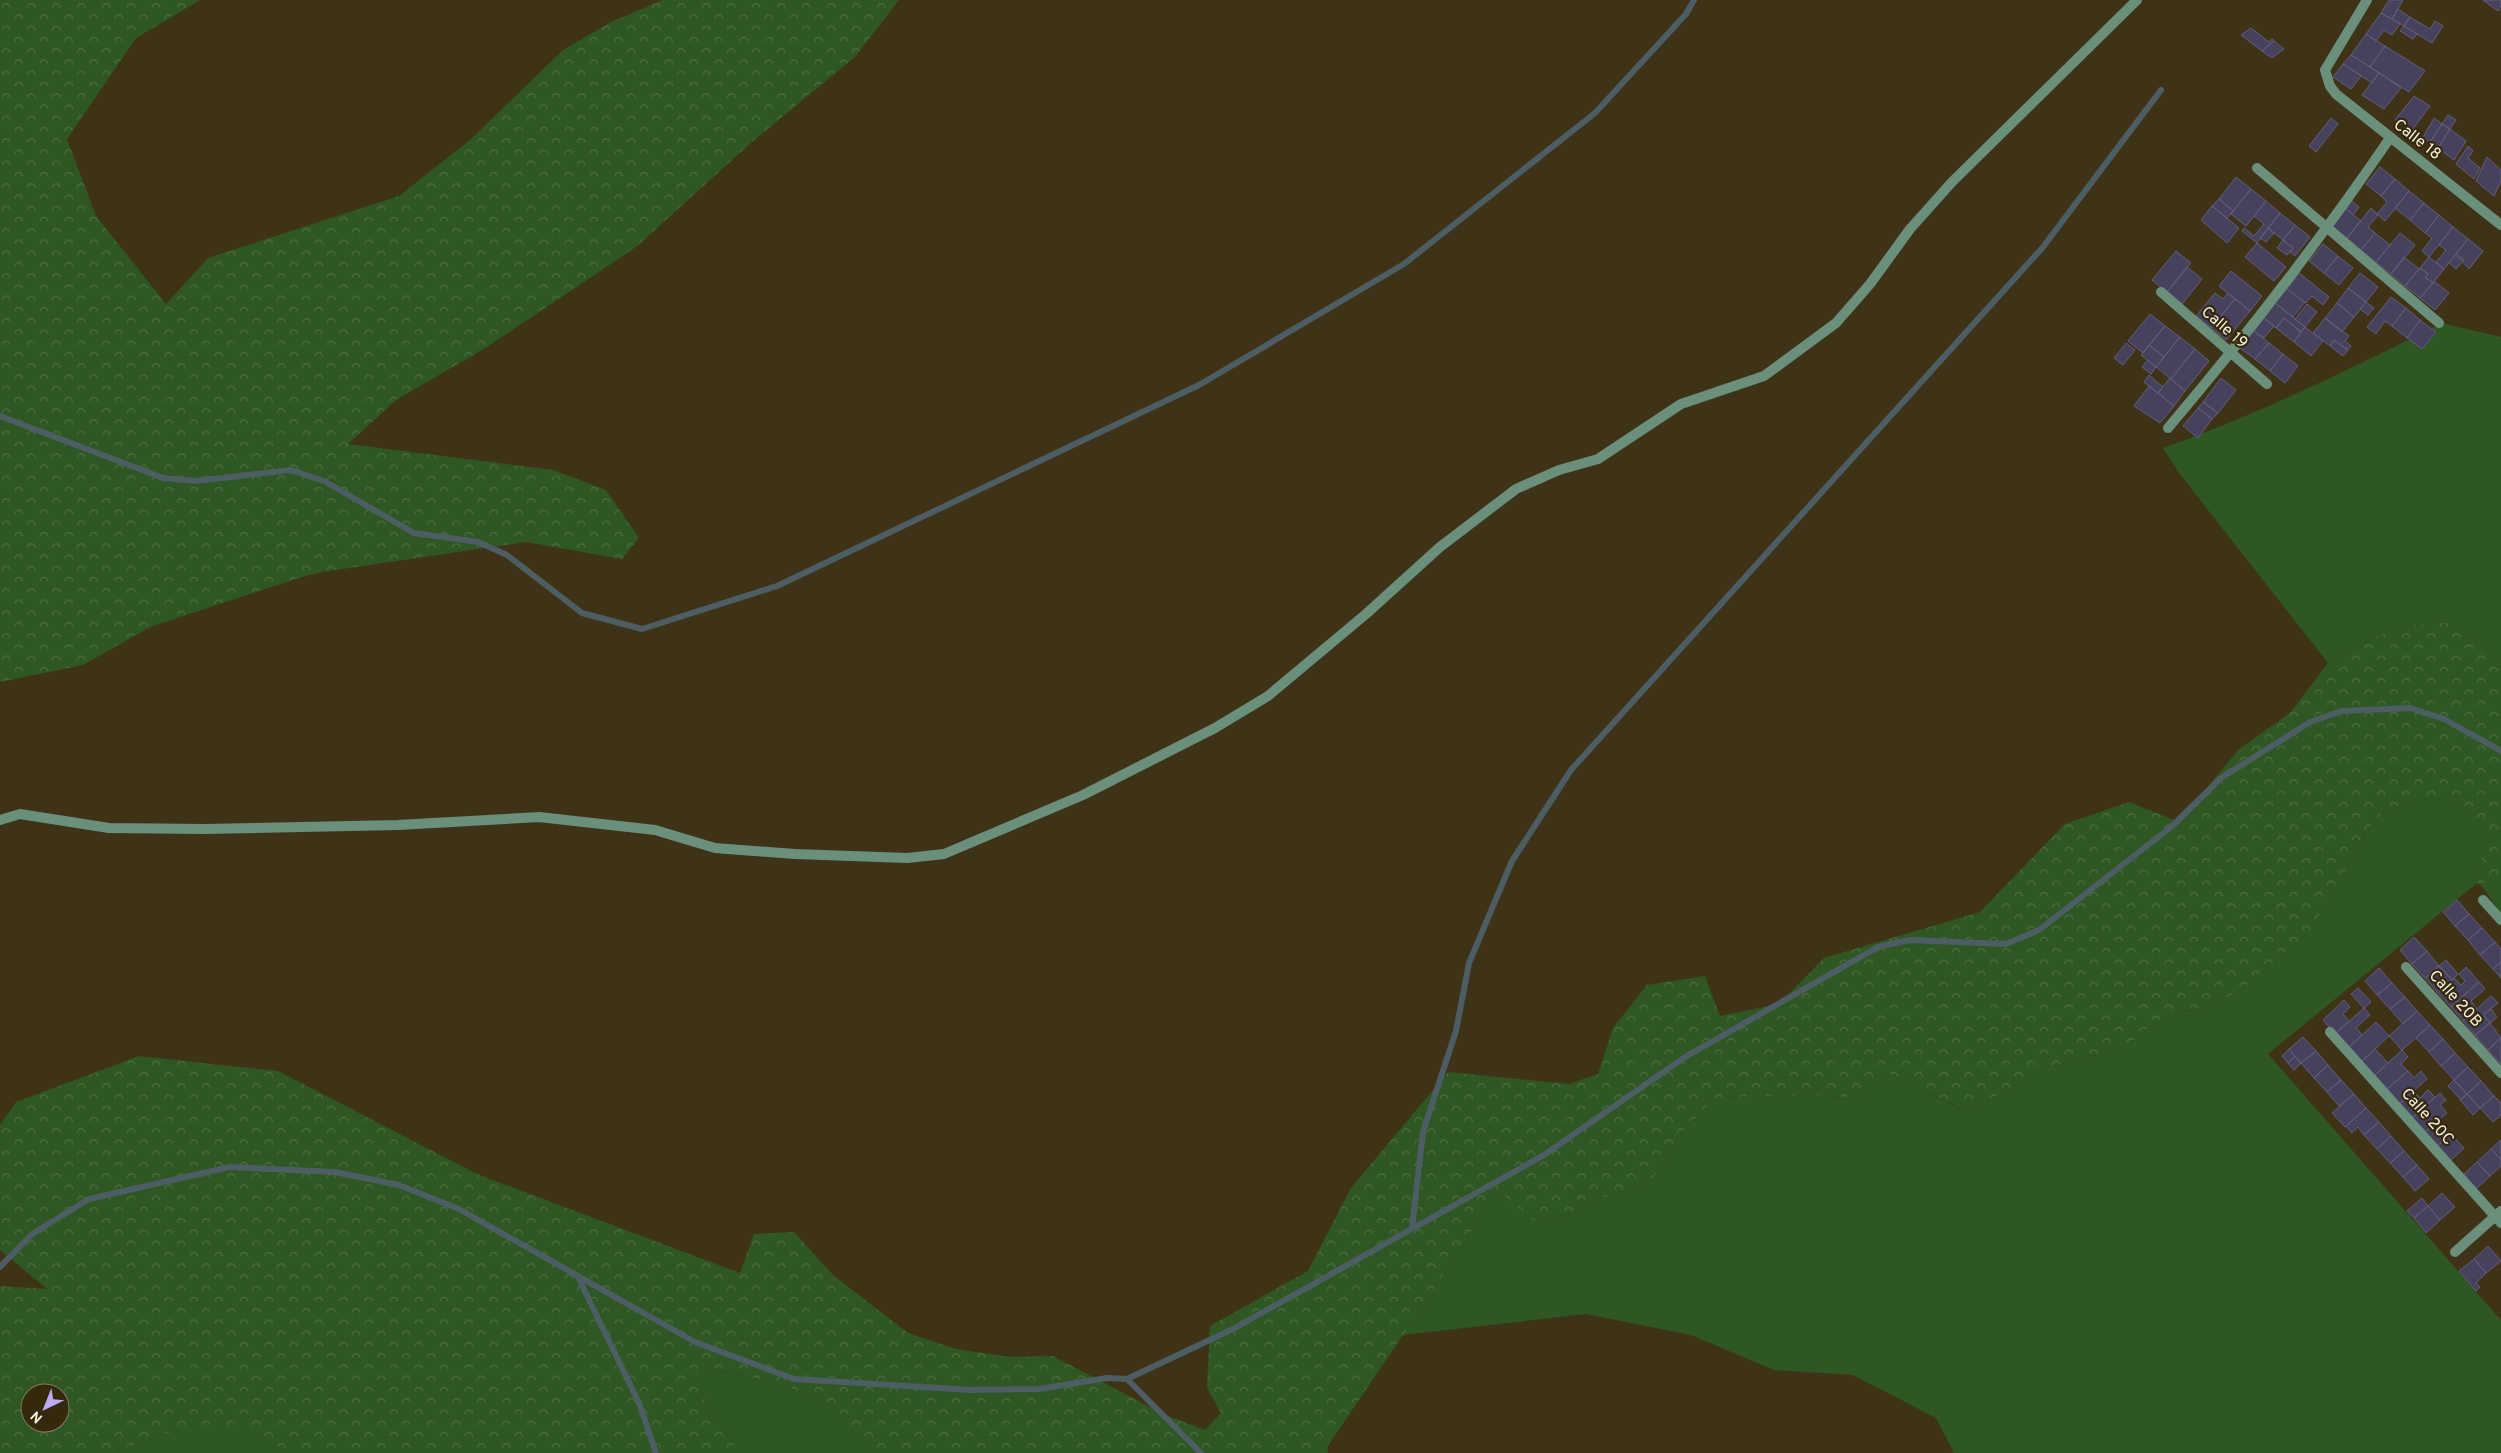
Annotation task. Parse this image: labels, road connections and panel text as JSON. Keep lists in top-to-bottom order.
{
  "streets": {
    "street": [
      "Calle 18",
      "Calle 19",
      "Calle 20B",
      "Calle 20C"
    ]
  },
  "north": "bottom left"
}
